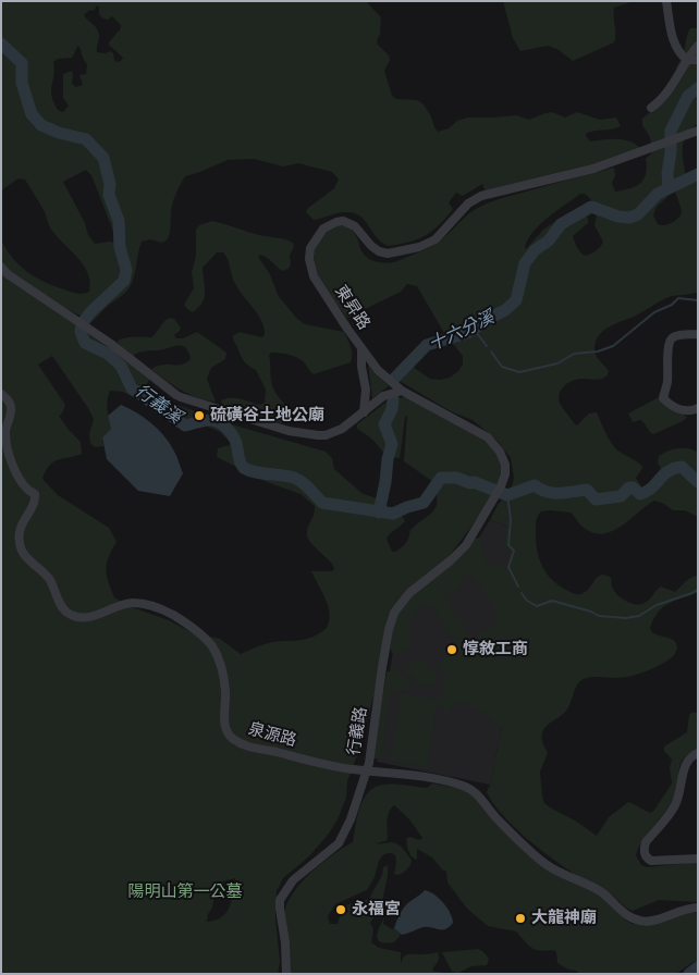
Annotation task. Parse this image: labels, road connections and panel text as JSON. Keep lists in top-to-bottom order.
{
  "streets": {
    "street": ["東昇路", "行義路", "泉源路"]
  },
  "crossings": [
    ["行義路", "泉源路"]
  ],
  "water": ["十六分溪", "行義溪"],
  "parks": ["陽明山第一公墓"],
  "places": [
    "硫磺谷土地公廟",
    "惇敘工商",
    "永福宮",
    "大龍神廟"
  ]
}
